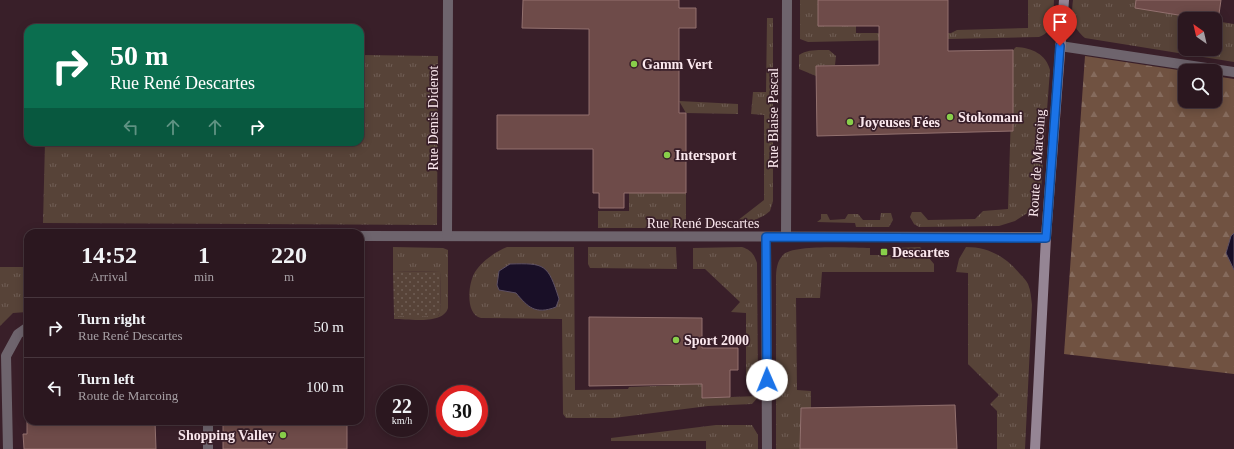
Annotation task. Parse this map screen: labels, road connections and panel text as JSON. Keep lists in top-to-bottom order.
{
  "streets": {
    "street": [
      "Rue Denis Diderot",
      "Rue Blaise Pascal",
      "Route de Marcoing",
      "Rue René Descartes"
    ]
  },
  "crossings": [
    ["Rue Denis Diderot", "Rue René Descartes"],
    ["Rue Blaise Pascal", "Rue René Descartes"],
    ["Route de Marcoing", "Rue René Descartes"]
  ],
  "places": {
    "other": [
      "Gamm Vert",
      "Stokomani",
      "Joyeuses Fées",
      "Intersport",
      "Sport 2000",
      "Shopping Valley"
    ],
    "transit": ["Descartes"]
  },
  "north": "top left",
  "page": {
    "turn": ["50 m", "Rue René Descartes"],
    "eta": [
      "14:52",
      "Arrival",
      "1",
      "min",
      "220",
      "m"
    ],
    "list": [
      {
        "name": "Turn right",
        "note": "Rue René Descartes",
        "value": "50 m"
      },
      {
        "name": "Turn left",
        "note": "Route de Marcoing",
        "value": "100 m"
      }
    ],
    "speed": "22 km/h",
    "limit": "30"
  }
}
